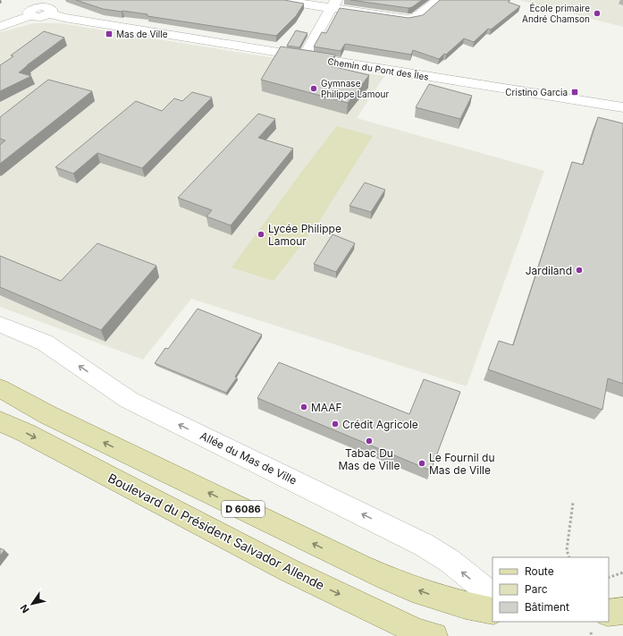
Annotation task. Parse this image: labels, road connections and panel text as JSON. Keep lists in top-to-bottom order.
{
  "streets": {
    "main road": ["D 6086", "Boulevard du Président Salvador Allende"],
    "street": ["Chemin du Pont des Îles", "Allée du Mas de Ville"]
  },
  "one_way": ["Allée du Mas de Ville"],
  "places": {
    "other": [
      "École primaire André Chamson",
      "Gymnase Philippe Lamour",
      "Lycée Philippe Lamour",
      "Jardiland",
      "MAAF",
      "Crédit Agricole",
      "Tabac Du Mas de Ville",
      "Le Fournil du Mas de Ville"
    ],
    "transit": ["Mas de Ville", "Cristino Garcia"]
  },
  "legend": ["Route", "Parc", "Bâtiment"],
  "north": "bottom left"
}
